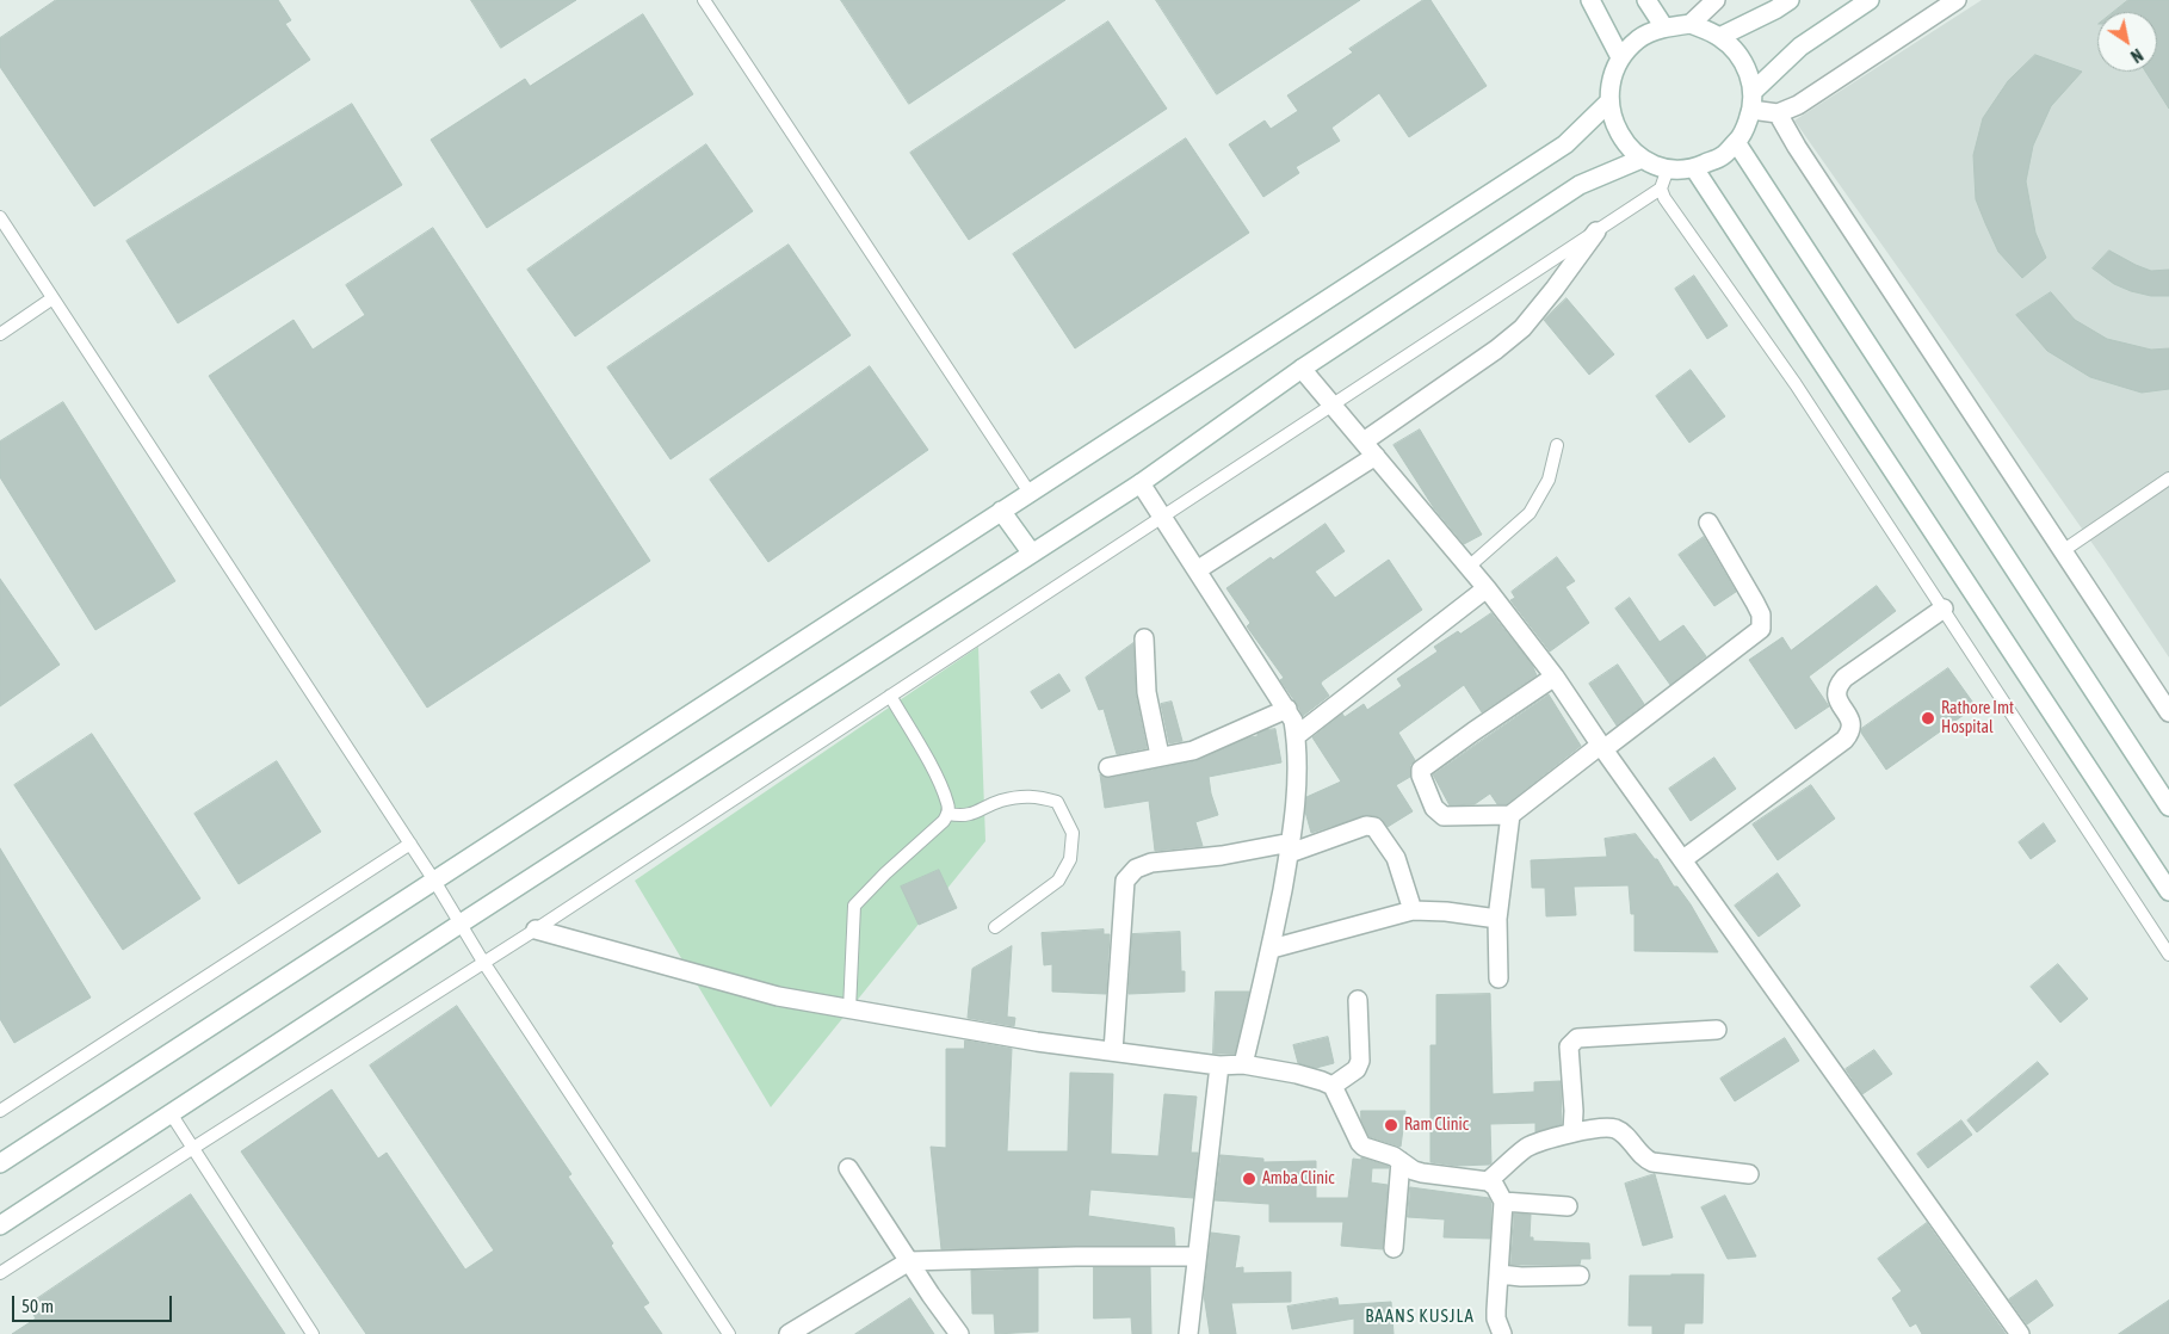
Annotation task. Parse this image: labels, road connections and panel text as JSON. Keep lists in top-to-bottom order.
{
  "districts": ["BAANS KUSJLA"],
  "places": ["Rathore Imt Hospital", "Ram Clinic", "Amba Clinic"],
  "scale_bar": "50 m",
  "north": "bottom right"
}
